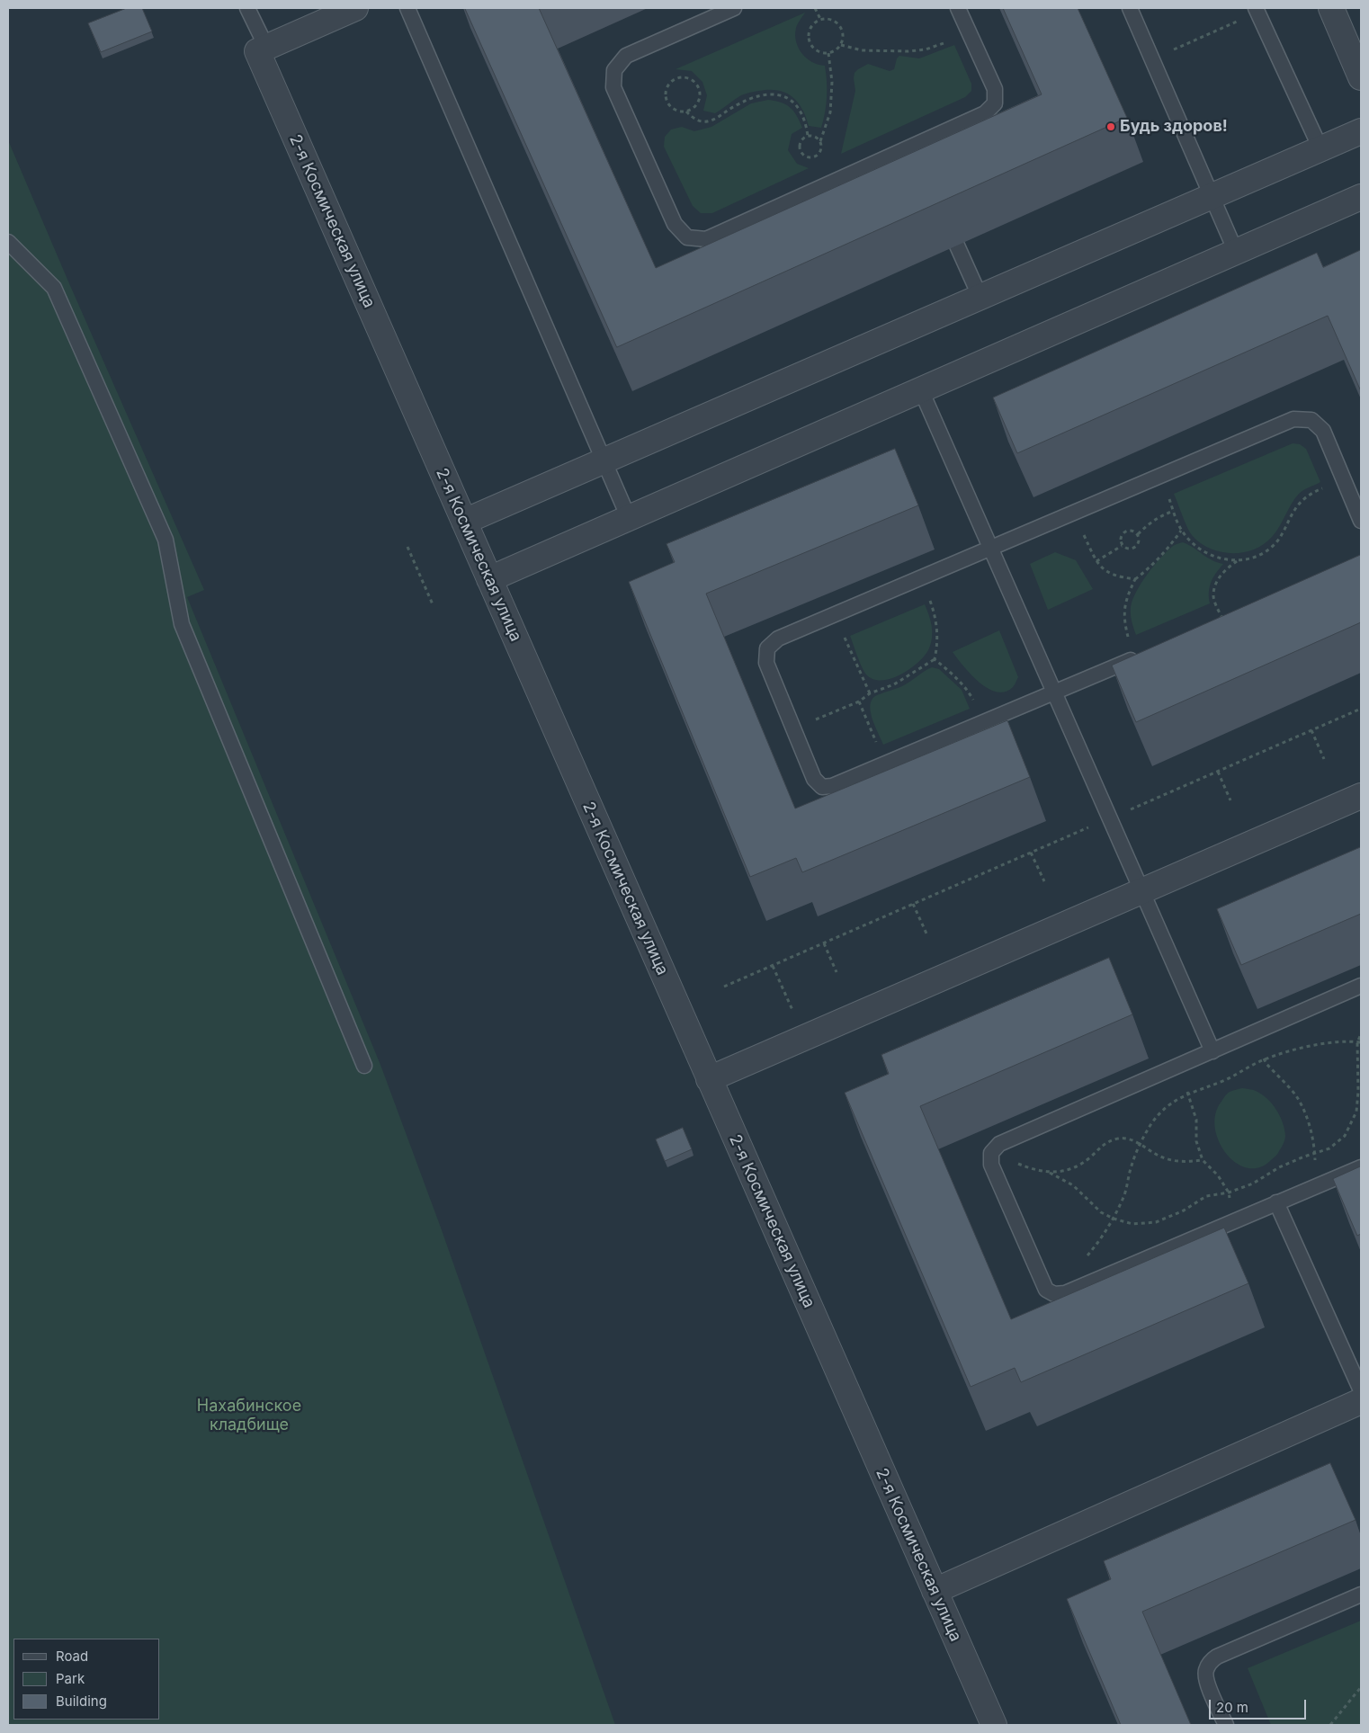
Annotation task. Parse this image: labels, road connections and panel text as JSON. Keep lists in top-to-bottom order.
{
  "streets": {
    "street": ["2-я Космическая улица"]
  },
  "parks": ["Нахабинское кладбище"],
  "places": ["Будь здоров!"],
  "legend": ["Road", "Park", "Building"],
  "scale_bar": "20 m"
}
